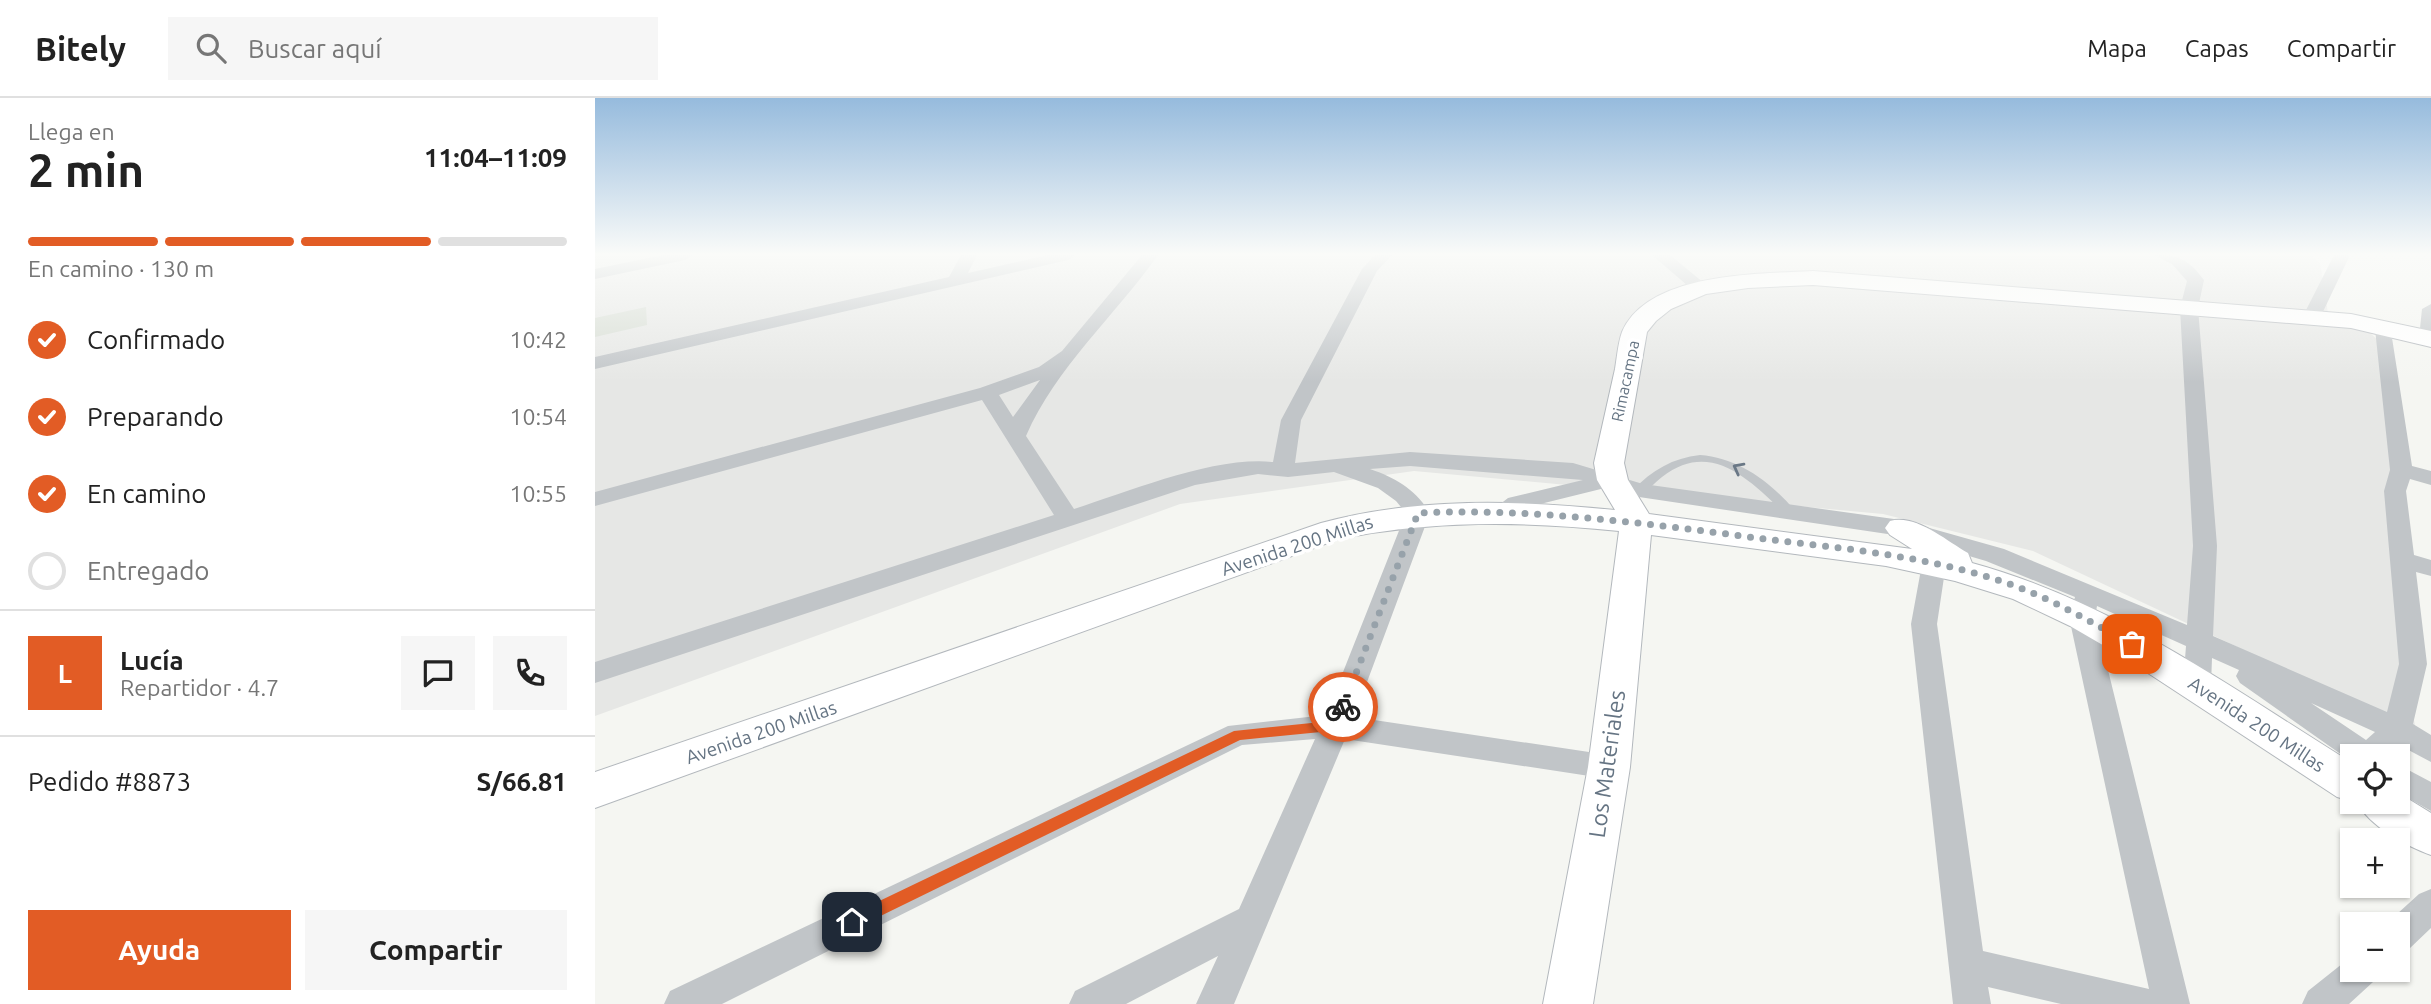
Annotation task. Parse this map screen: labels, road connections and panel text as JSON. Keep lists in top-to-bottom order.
{
  "streets": {
    "street": ["Rimacampa", "Avenida 200 Millas", "Los Materiales"]
  },
  "crossings": [
    ["Avenida 200 Millas", "Los Materiales"]
  ],
  "page": {
    "header": "Bitely",
    "search": "Buscar aquí",
    "nav": ["Mapa", "Capas", "Compartir"],
    "heading": ["2 min", "Llega en", "11:04–11:09"],
    "panel": [
      "Lucía",
      "Repartidor · 4.7",
      "Pedido #8873",
      "S/66.81"
    ],
    "bar": "En camino · 130 m",
    "list": [
      ["Confirmado", "10:42"],
      ["Preparando", "10:54"],
      ["En camino", "10:55"],
      "Entregado"
    ],
    "round": "L",
    "map_buttons": ["+", "−"],
    "buttons": ["Ayuda", "Compartir"]
  }
}
